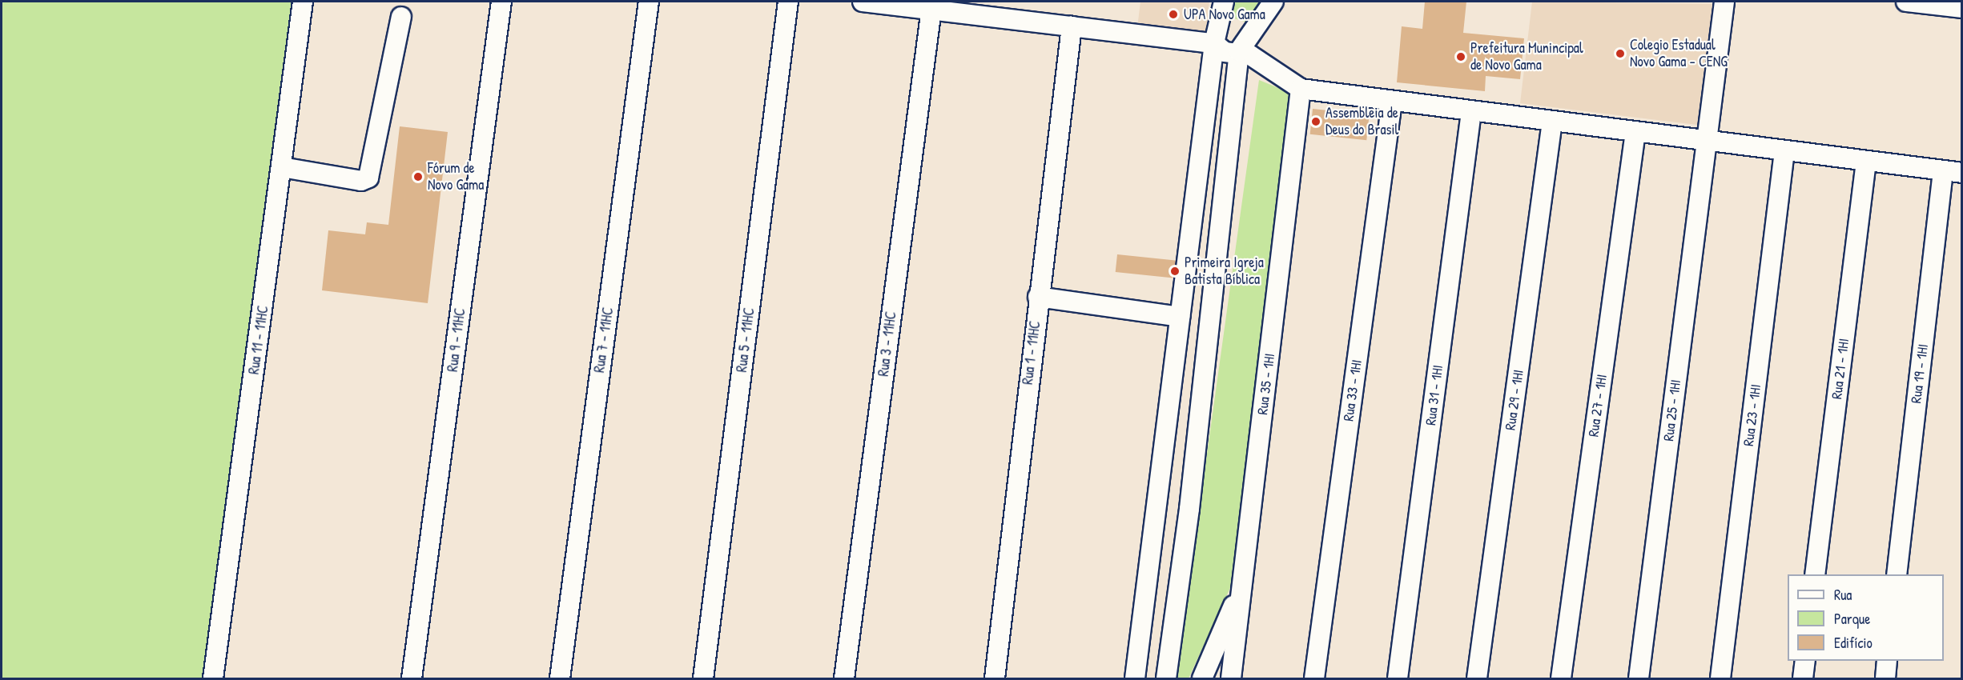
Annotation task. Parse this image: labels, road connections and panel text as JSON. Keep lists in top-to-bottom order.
{
  "streets": {
    "street": [
      "Rua 11 - 11HC",
      "Rua 9 - 11HC",
      "Rua 7 - 11HC",
      "Rua 5 - 11HC",
      "Rua 3 - 11HC",
      "Rua 1 - 11HC",
      "Rua 21 - 1HI",
      "Rua 19 - 1HI",
      "Rua 35 - 1HI",
      "Rua 33 - 1HI",
      "Rua 31 - 1HI",
      "Rua 29 - 1HI",
      "Rua 27 - 1HI",
      "Rua 25 - 1HI",
      "Rua 23 - 1HI"
    ]
  },
  "places": [
    "UPA Novo Gama",
    "Colegio Estadual Novo Gama - CENG",
    "Prefeitura Munincipal de Novo Gama",
    "Assembleia de Deus do Brasil",
    "Fórum de Novo Gama",
    "Primeira Igreja Batista Bíblica"
  ],
  "legend": ["Rua", "Parque", "Edifício"]
}
